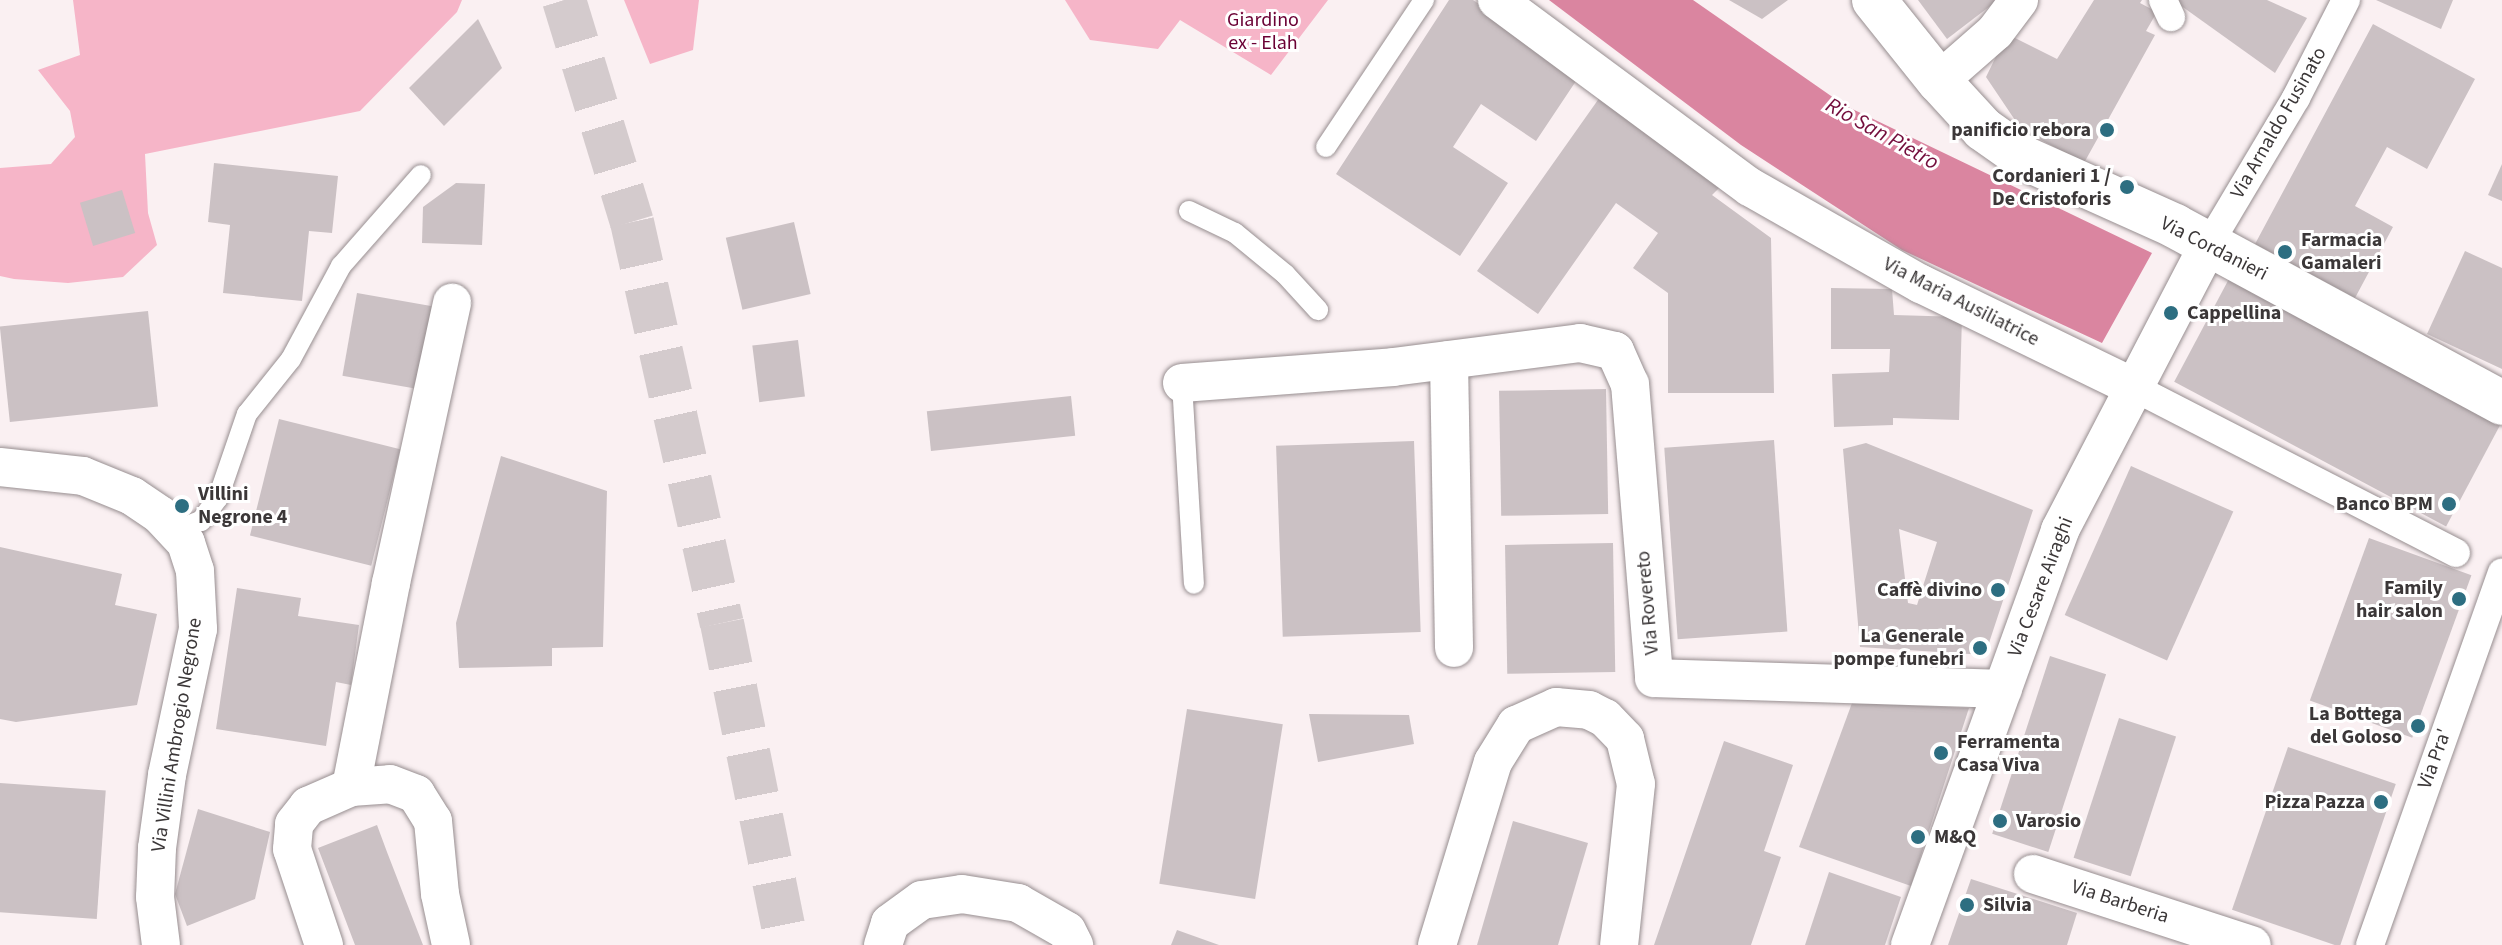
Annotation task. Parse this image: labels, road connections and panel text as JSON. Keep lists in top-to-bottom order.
{
  "streets": {
    "street": [
      "Via Arnaldo Fusinato",
      "Via Cordanieri",
      "Via Maria Ausiliatrice",
      "Via Cesare Airaghi",
      "Via Rovereto",
      "Via Villini Ambrogio Negrone",
      "Via Pra'",
      "Via Barberia"
    ]
  },
  "crossings": [
    ["Via Arnaldo Fusinato", "Via Cordanieri"],
    ["Via Arnaldo Fusinato", "Via Cesare Airaghi"],
    ["Via Cordanieri", "Via Cesare Airaghi"],
    ["Via Maria Ausiliatrice", "Via Cesare Airaghi"],
    ["Via Cesare Airaghi", "Via Rovereto"]
  ],
  "water": ["Rio San Pietro"],
  "parks": ["Giardino ex - Elah"],
  "places": [
    "panificio rebora",
    "Cordanieri 1 / De Cristoforis",
    "Farmacia Gamaleri",
    "Cappellina",
    "Banco BPM",
    "Villini Negrone 4",
    "Caffè divino",
    "Family hair salon",
    "La Generale pompe funebri",
    "La Bottega del Goloso",
    "Ferramenta Casa Viva",
    "Pizza Pazza",
    "Varosio",
    "M&Q",
    "Silvia"
  ]
}
